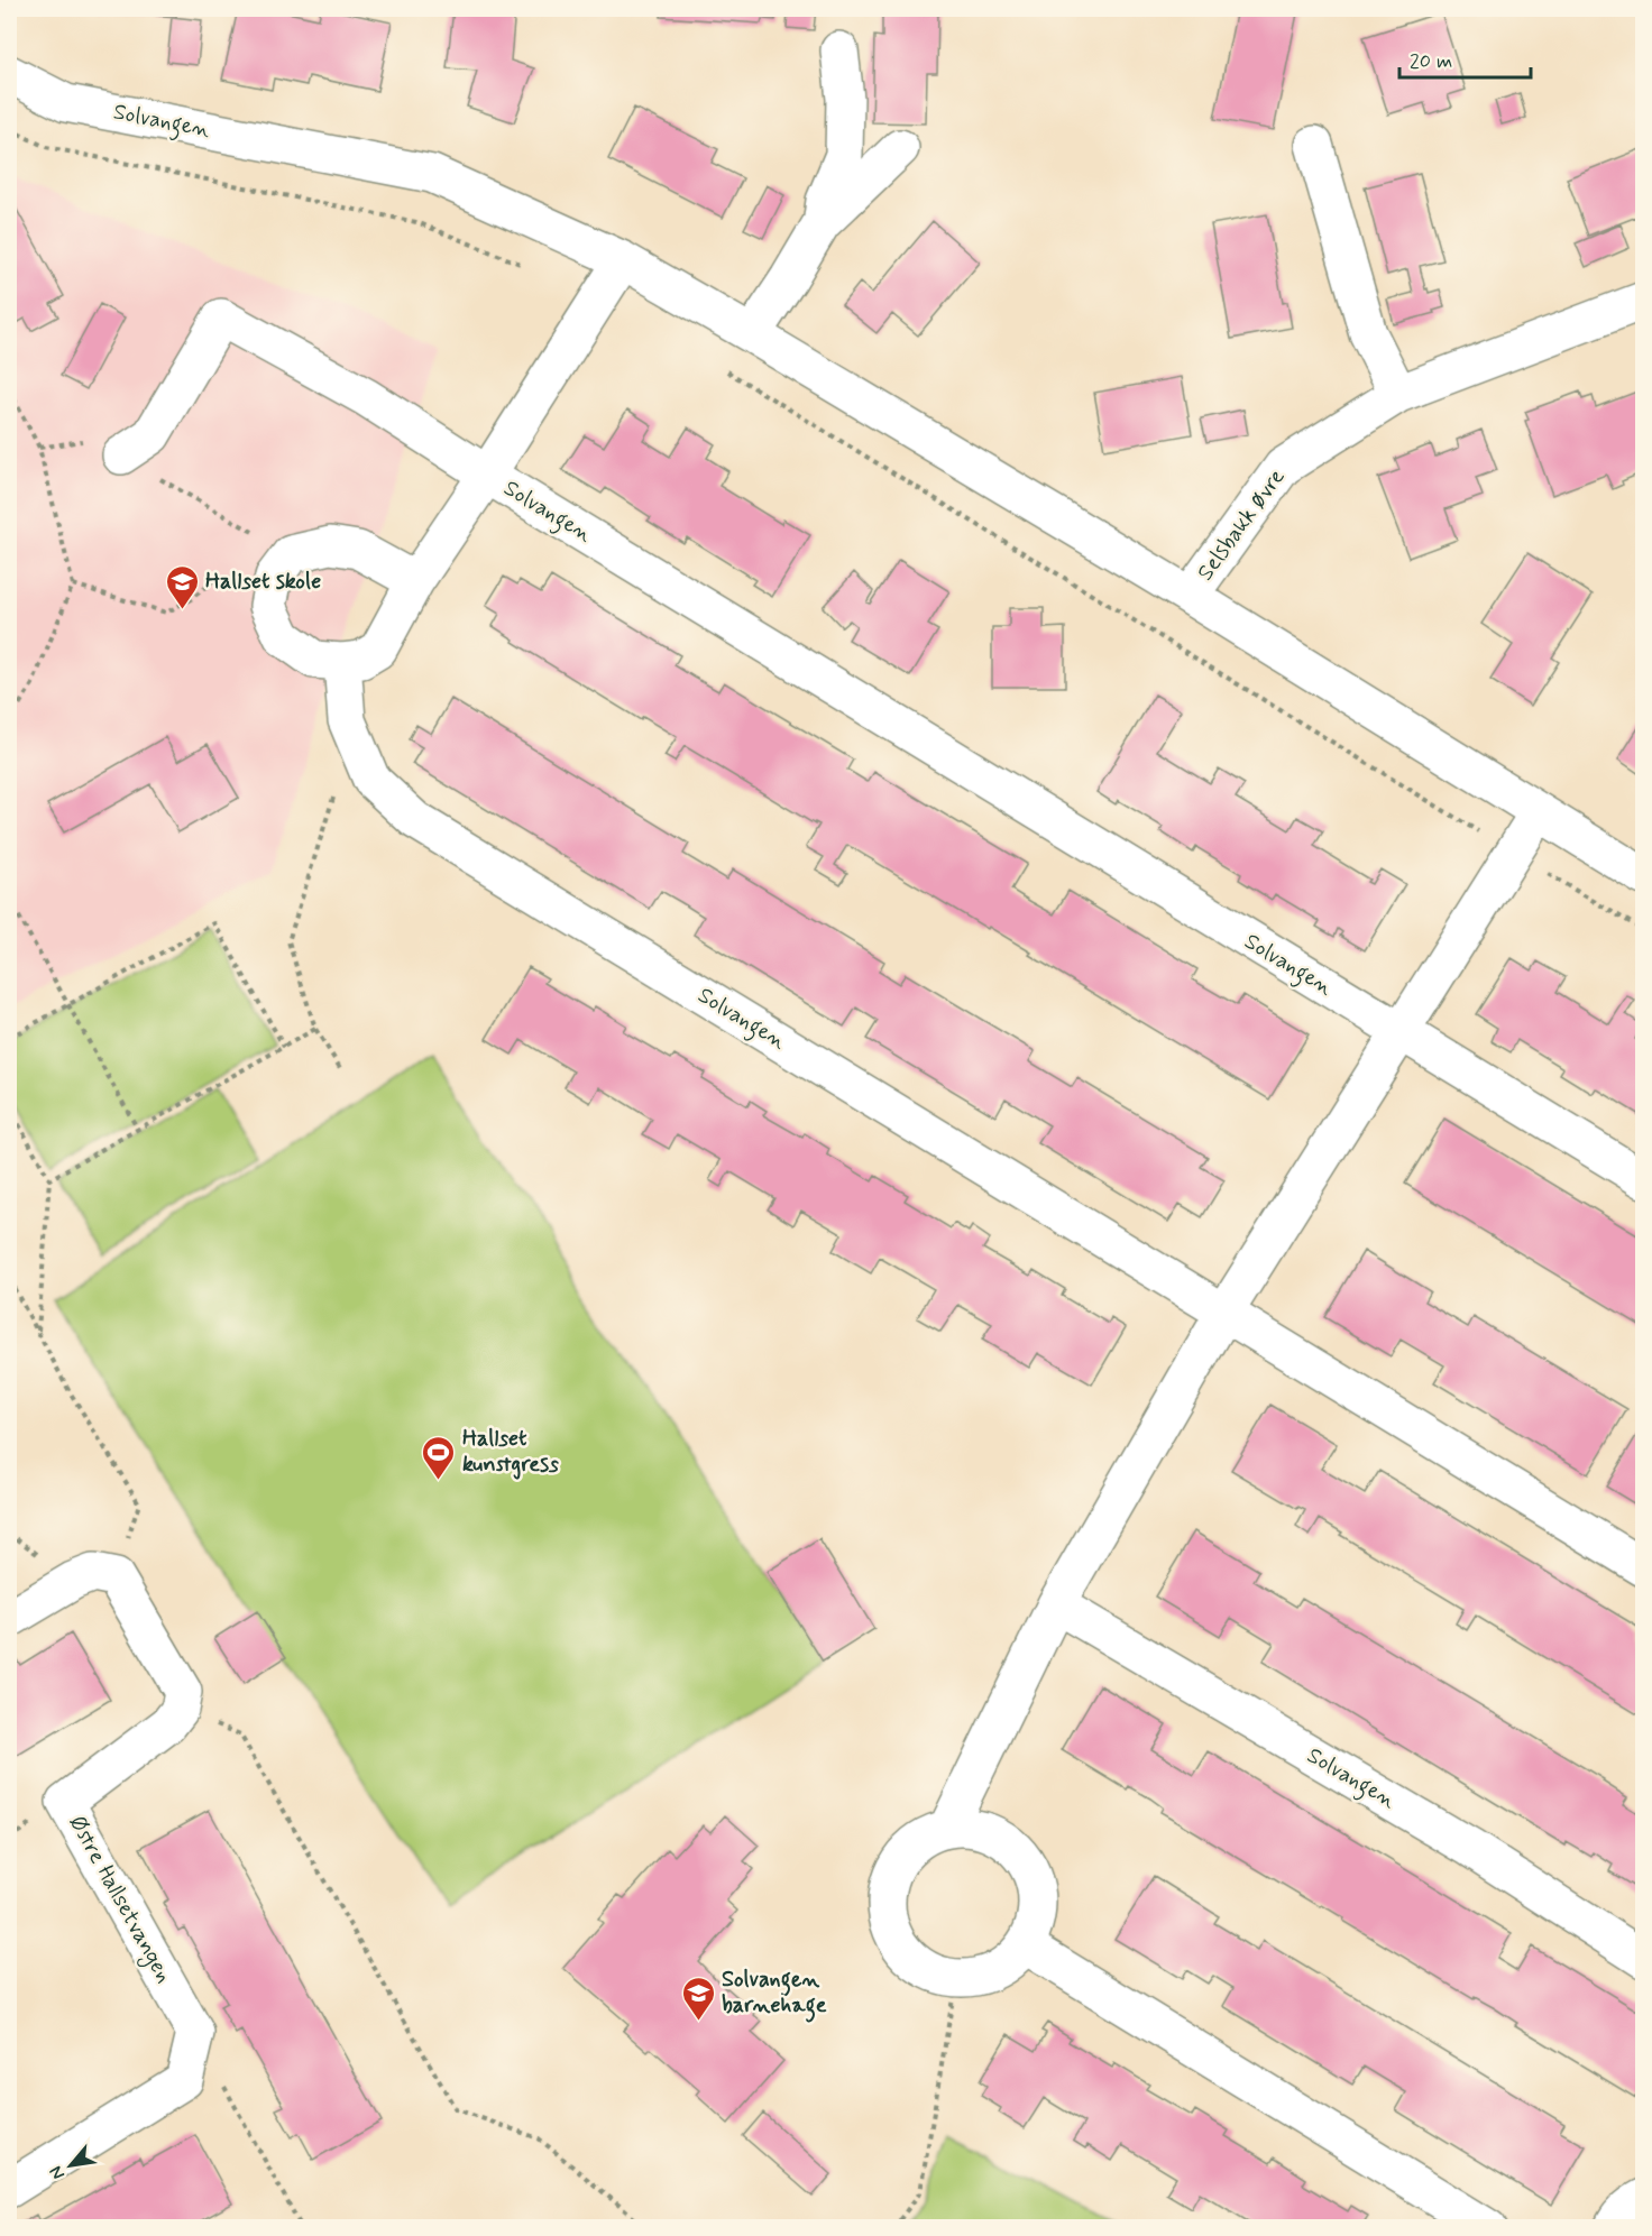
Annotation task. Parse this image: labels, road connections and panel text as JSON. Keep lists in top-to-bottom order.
{
  "streets": {
    "street": ["Solvangen", "Selsbakk øvre", "Østre Hallsetvangen"]
  },
  "crossings": [
    ["Solvangen", "Selsbakk øvre"]
  ],
  "places": {
    "school or university": ["Hallset skole", "Solvangen barnehage"],
    "sports": ["Hallset kunstgress"]
  },
  "scale_bar": "20 m",
  "north": "bottom left"
}
